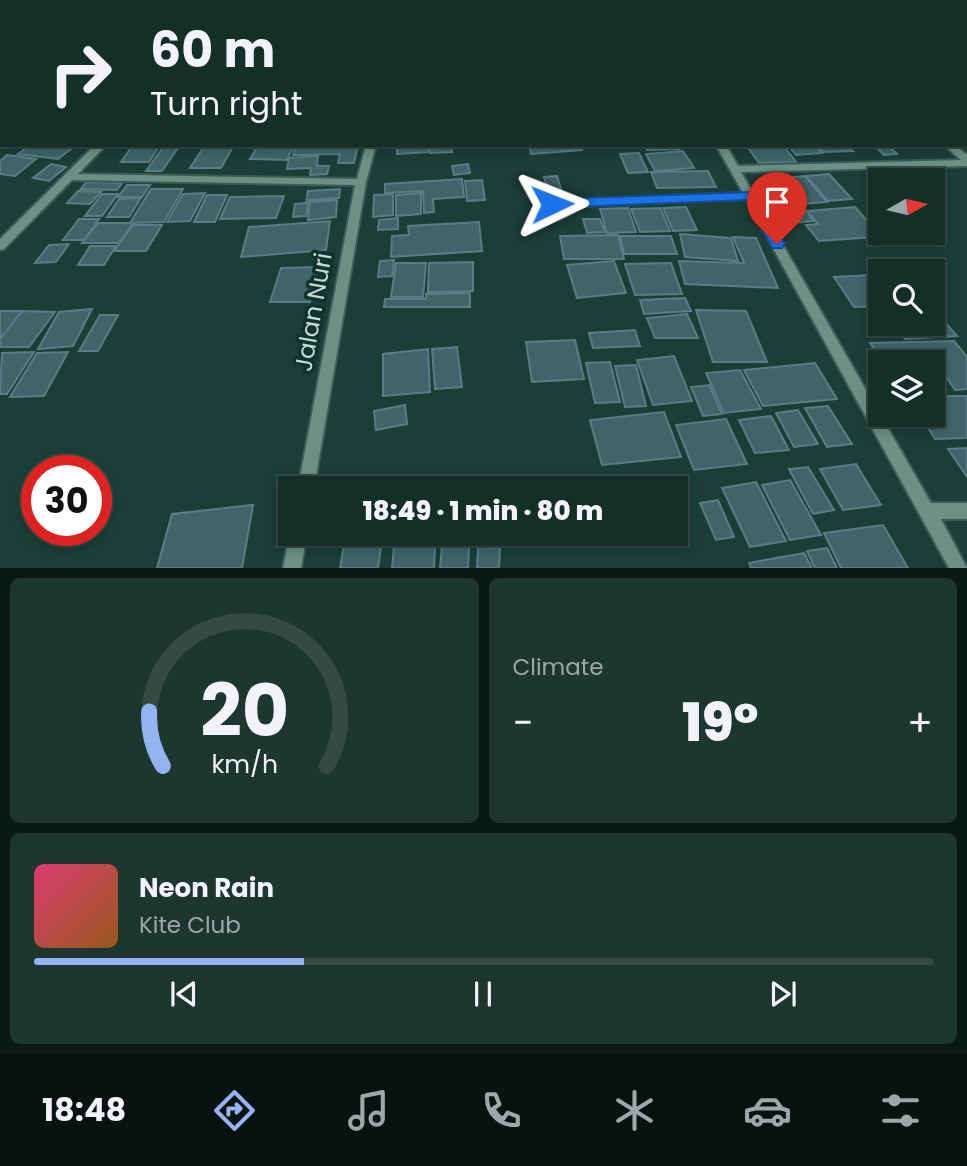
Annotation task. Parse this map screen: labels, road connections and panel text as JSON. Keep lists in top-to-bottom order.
{
  "streets": {
    "street": ["Jalan Nuri"]
  },
  "north": "right",
  "page": {
    "turn": ["60 m", "Turn right"],
    "limit": "30",
    "trip": "18:49 · 1 min · 80 m",
    "tile": "Climate",
    "heat": ["−", "19°", "+"],
    "song": ["Neon Rain", "Kite Club"],
    "tabs": "18:48",
    "gauge": ["20", "km/h"]
  }
}
